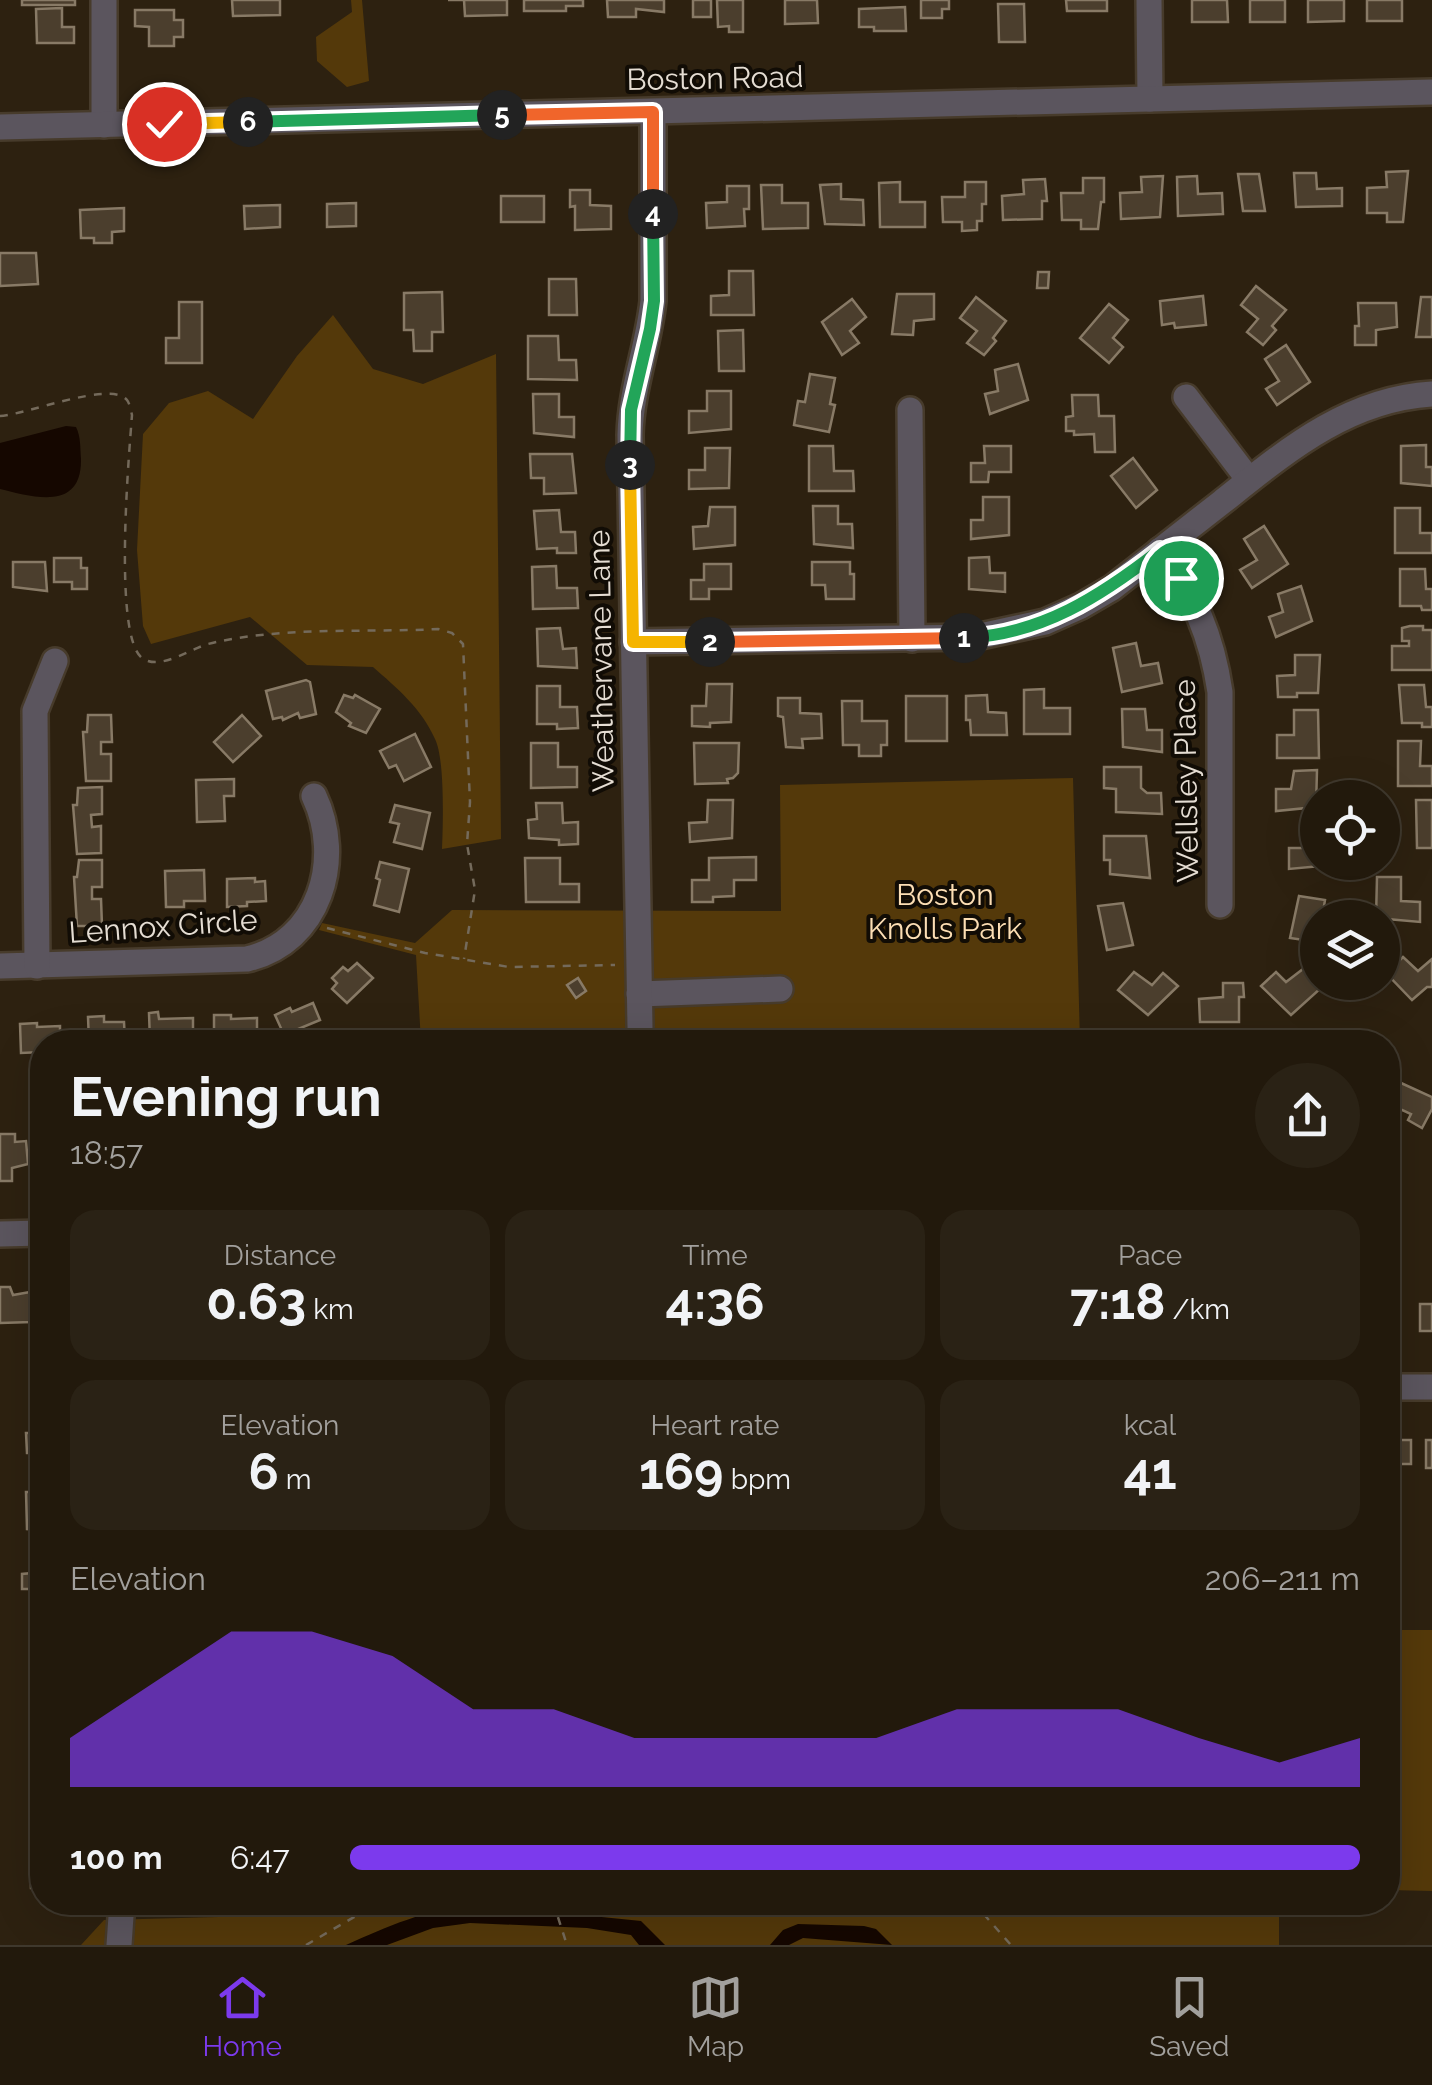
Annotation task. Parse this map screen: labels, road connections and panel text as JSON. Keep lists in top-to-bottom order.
{
  "streets": {
    "street": [
      "Boston Road",
      "Weathervane Lane",
      "Wellsley Place",
      "Lennox Circle"
    ]
  },
  "crossings": [
    ["Boston Road", "Weathervane Lane"]
  ],
  "parks": ["Boston Knolls Park"],
  "page": {
    "pins": [
      "5",
      "6",
      "4",
      "3",
      "1",
      "2"
    ],
    "heading": ["Evening run", "18:57"],
    "stats": [
      ["Distance", "0.63 km"],
      ["Time", "4:36"],
      ["Pace", "7:18 /km"],
      ["Elevation", "6 m"],
      ["Heart rate", "169 bpm"],
      ["kcal", "41"]
    ],
    "chart": ["Elevation", "206–211 m"],
    "list": [
      {
        "name": "100 m",
        "note": "6:47"
      }
    ],
    "tabs": ["Home", "Map", "Saved"]
  }
}
